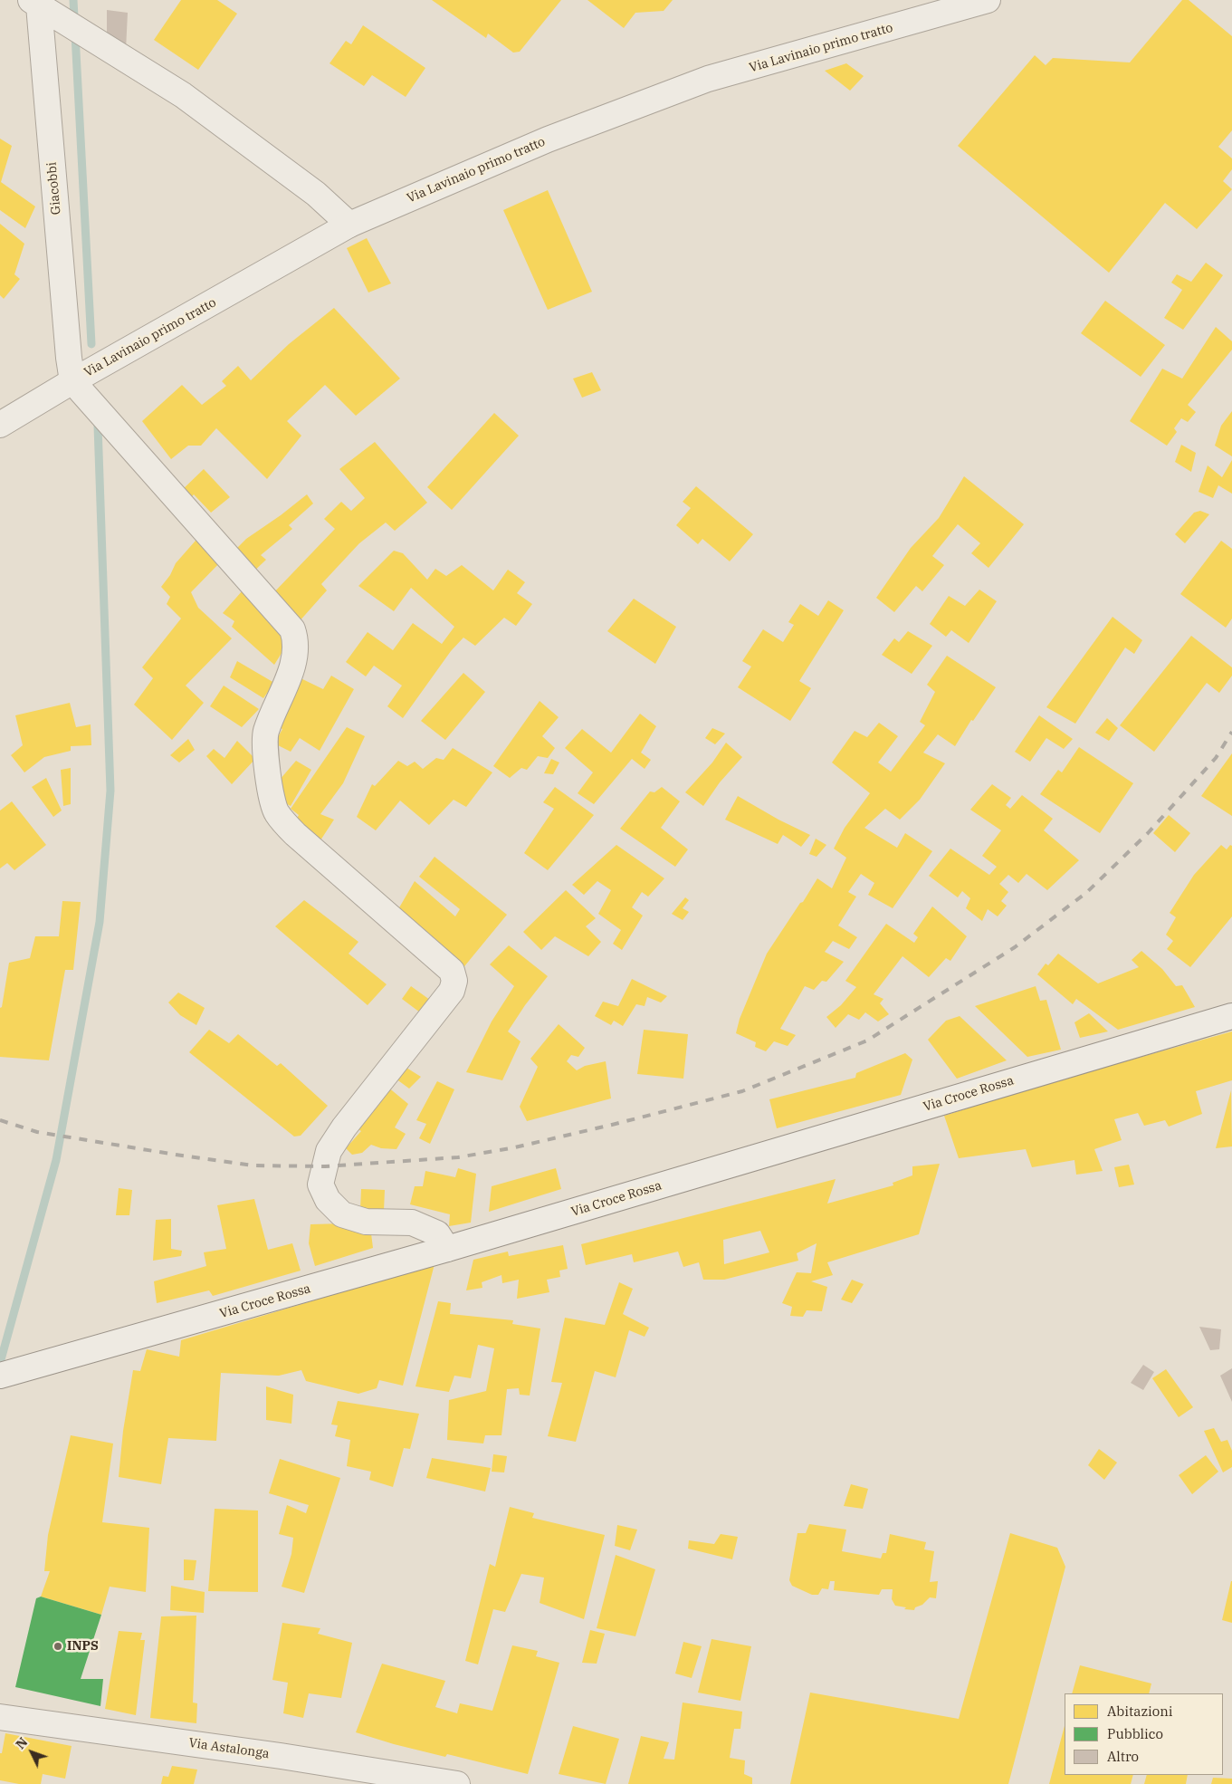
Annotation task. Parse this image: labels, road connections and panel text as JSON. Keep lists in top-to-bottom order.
{
  "streets": {
    "street": [
      "Via Lavinaio primo tratto",
      "Giacobbi",
      "Via Croce Rossa",
      "Via Astalonga"
    ]
  },
  "crossings": [
    ["Via Lavinaio primo tratto", "Giacobbi"]
  ],
  "places": ["INPS"],
  "legend": ["Abitazioni", "Pubblico", "Altro"],
  "north": "top left"
}
